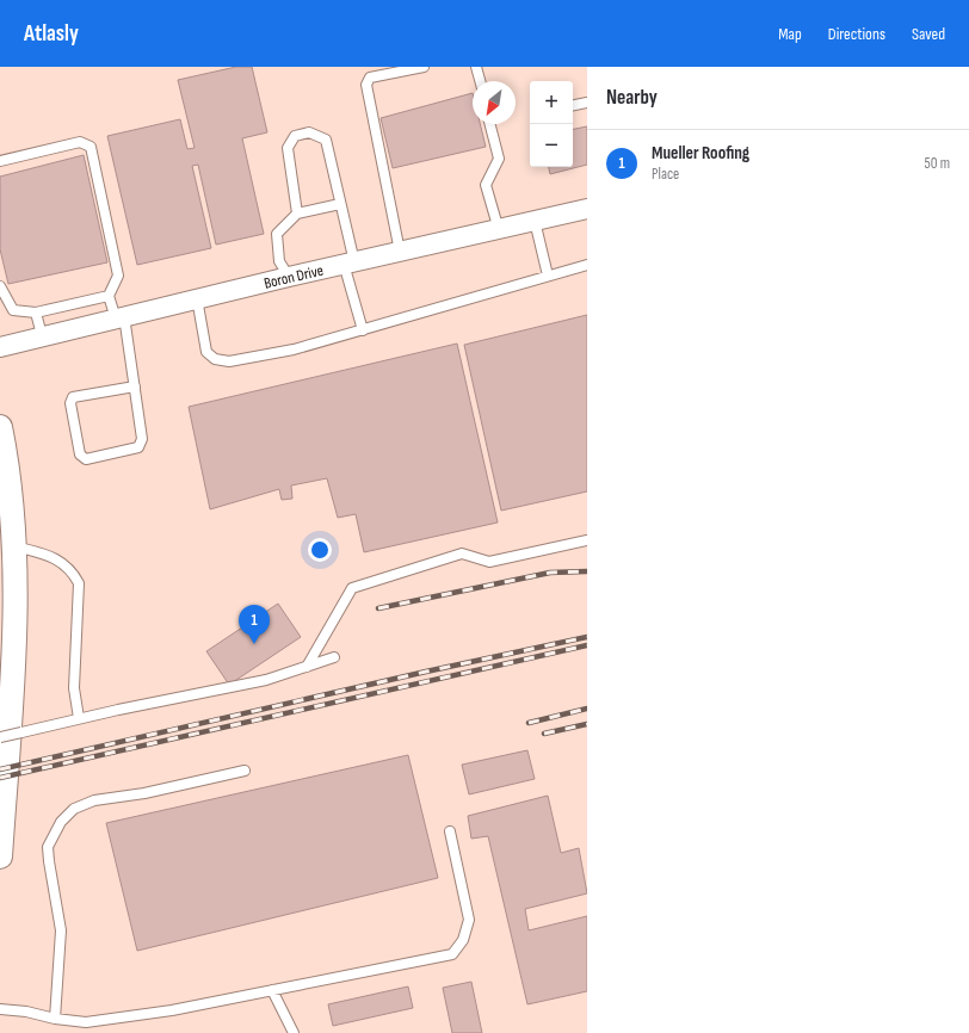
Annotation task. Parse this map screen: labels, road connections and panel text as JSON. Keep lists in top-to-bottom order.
{
  "streets": {
    "street": ["Boron Drive"]
  },
  "north": "bottom left",
  "page": {
    "header": "Atlasly",
    "nav": ["Map", "Directions", "Saved"],
    "heading": "Nearby",
    "map_buttons": ["+", "−"],
    "list": [
      {
        "mark": "1",
        "name": "Mueller Roofing",
        "note": "Place",
        "value": "50 m"
      }
    ],
    "pins": "1"
  }
}
